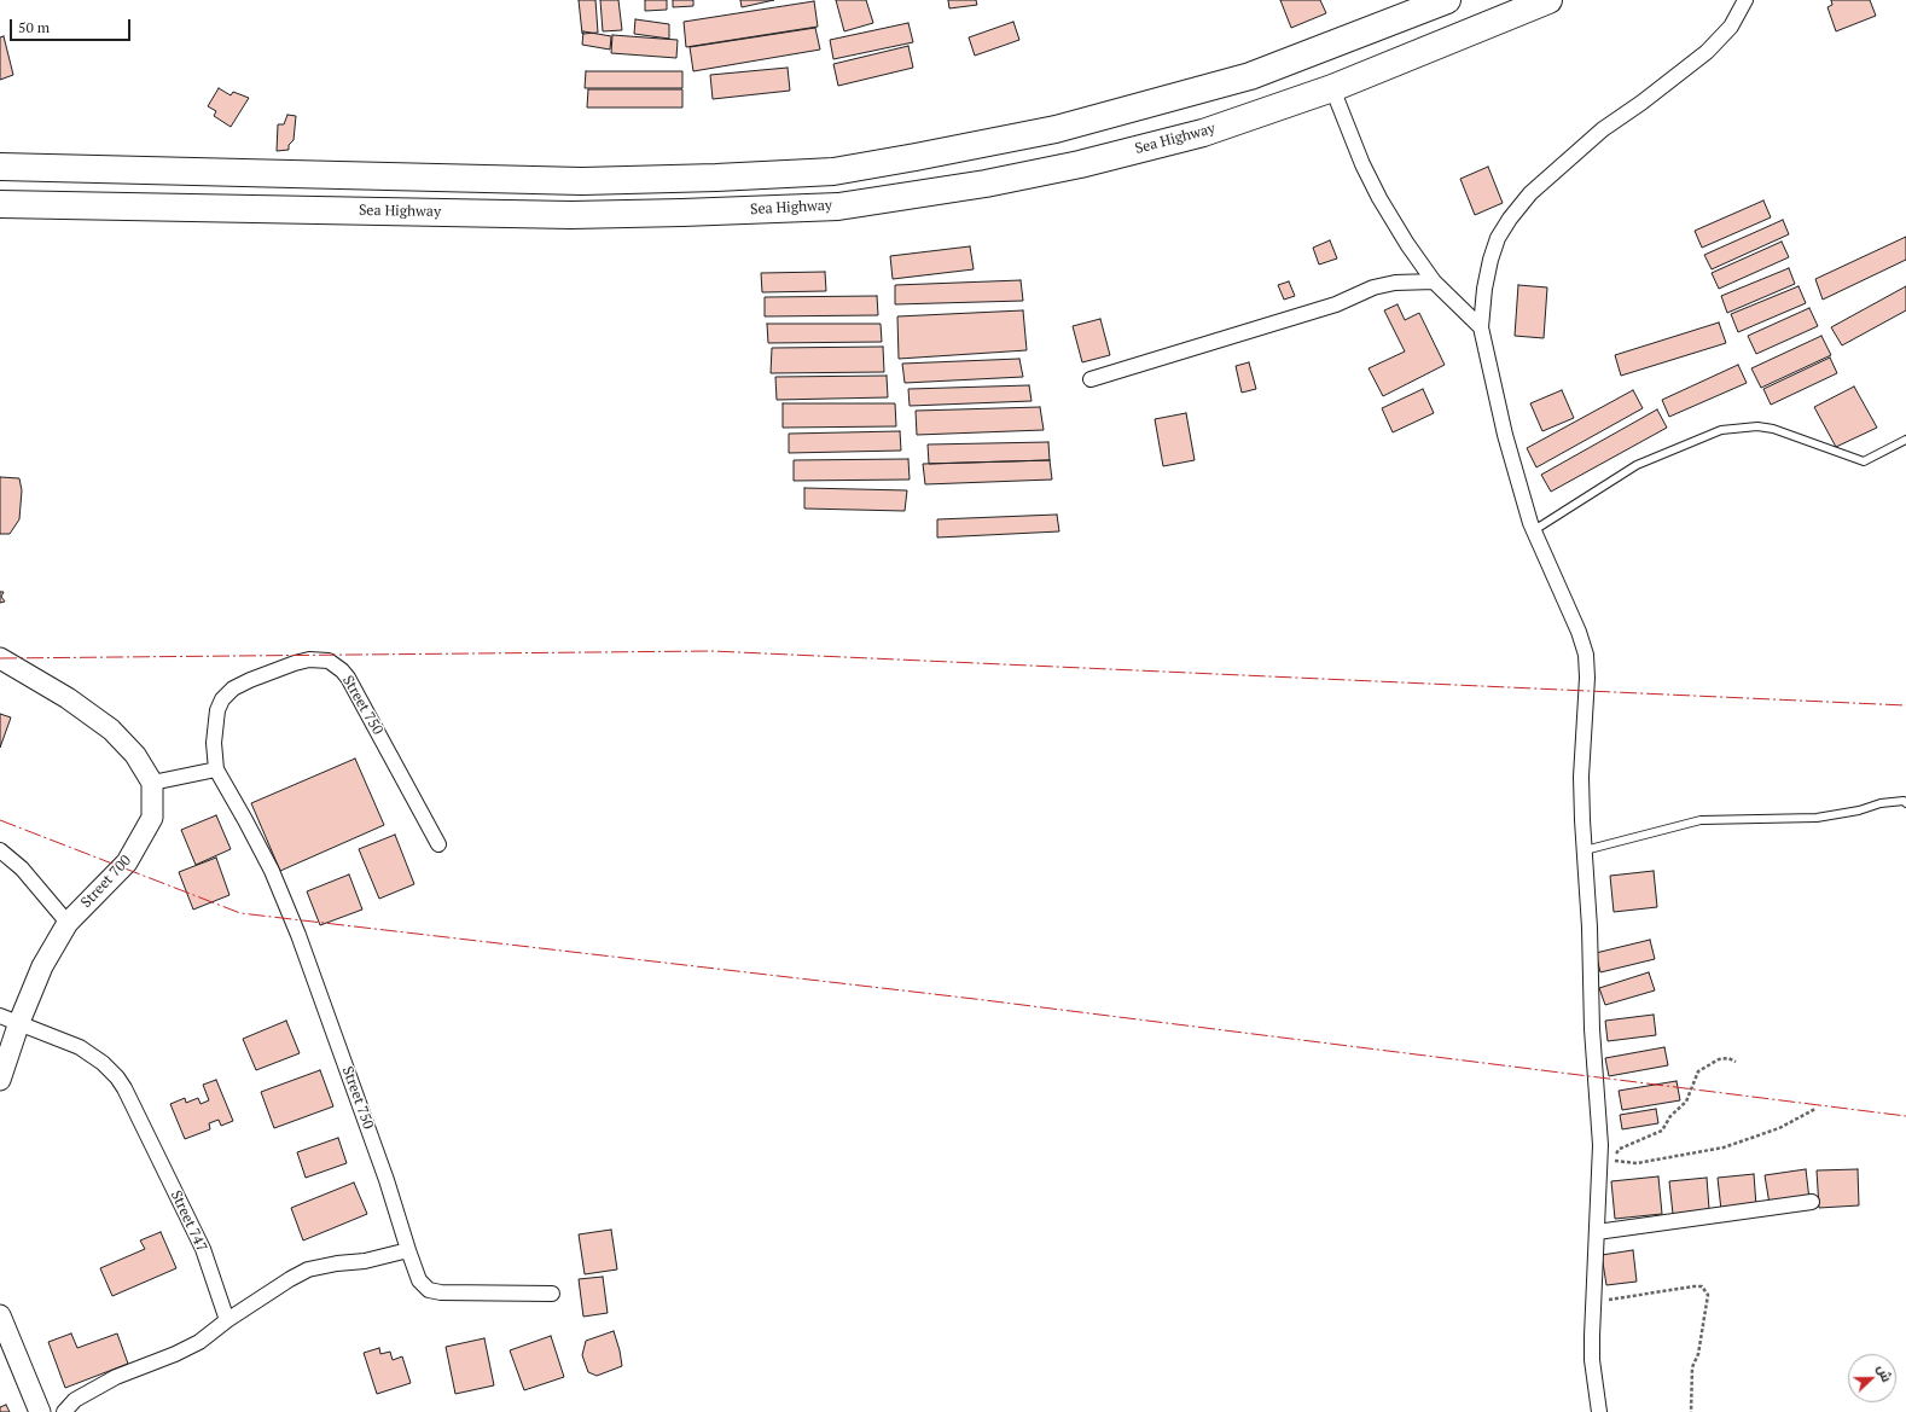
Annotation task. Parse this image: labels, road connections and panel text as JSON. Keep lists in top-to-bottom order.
{
  "streets": {
    "highway": ["Sea Highway"],
    "main road": ["Street 700"],
    "street": ["Street 750", "Street 747"]
  },
  "crossings": [
    ["Street 700", "Street 747"]
  ],
  "scale_bar": "50 m",
  "north": "right"
}
